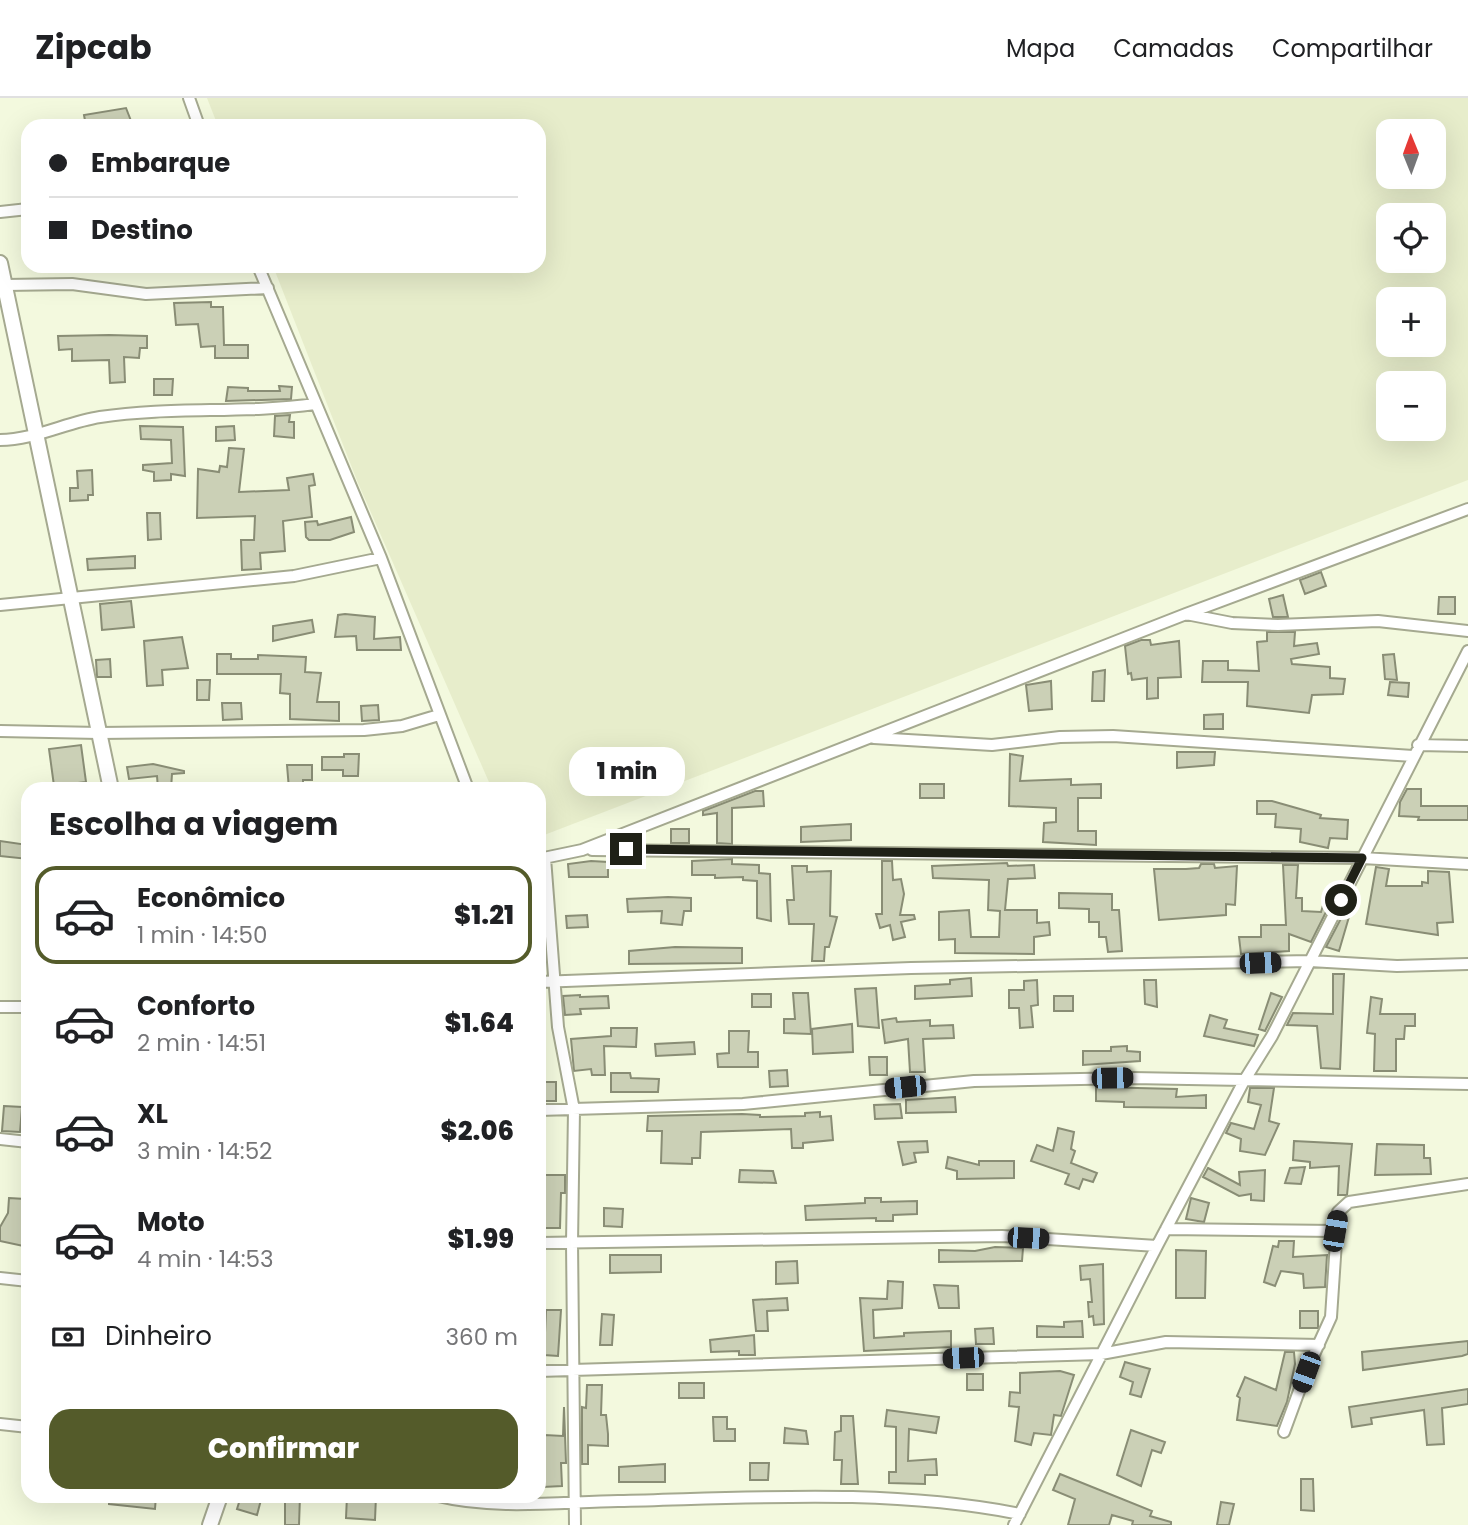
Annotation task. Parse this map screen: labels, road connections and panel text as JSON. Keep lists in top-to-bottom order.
{
  "north": "top",
  "page": {
    "header": "Zipcab",
    "nav": ["Mapa", "Camadas", "Compartilhar"],
    "map_buttons": ["+", "−"],
    "banner": ["Embarque", "Destino"],
    "bubble": "1 min",
    "heading": "Escolha a viagem",
    "list": [
      {
        "name": "Econômico",
        "note": "1 min · 14:50",
        "value": "$1.21"
      },
      {
        "name": "Conforto",
        "note": "2 min · 14:51",
        "value": "$1.64"
      },
      {
        "name": "XL",
        "note": "3 min · 14:52",
        "value": "$2.06"
      },
      {
        "name": "Moto",
        "note": "4 min · 14:53",
        "value": "$1.99"
      }
    ],
    "pay": ["Dinheiro", "360 m"],
    "buttons": "Confirmar"
  }
}
